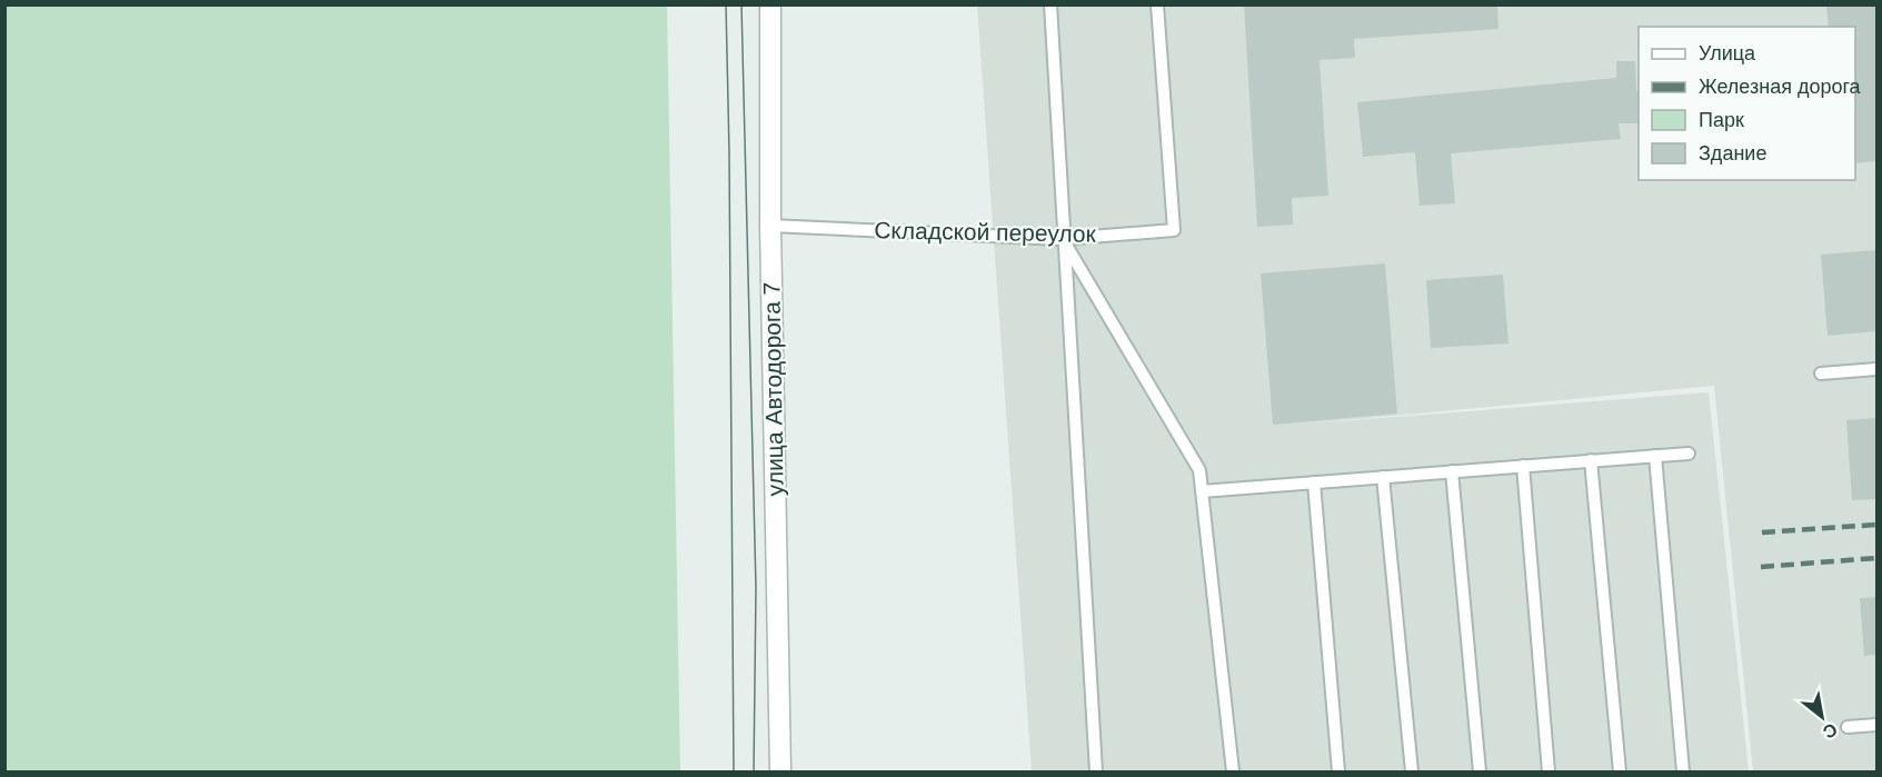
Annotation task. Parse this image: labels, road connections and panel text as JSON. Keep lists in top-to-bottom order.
{
  "streets": {
    "street": ["улица Автодорога 7"],
    "lane": ["Складской переулок"]
  },
  "crossings": [
    ["Складской переулок", "улица Автодорога 7"]
  ],
  "legend": [
    "Улица",
    "Железная дорога",
    "Парк",
    "Здание"
  ],
  "north": "bottom right"
}
